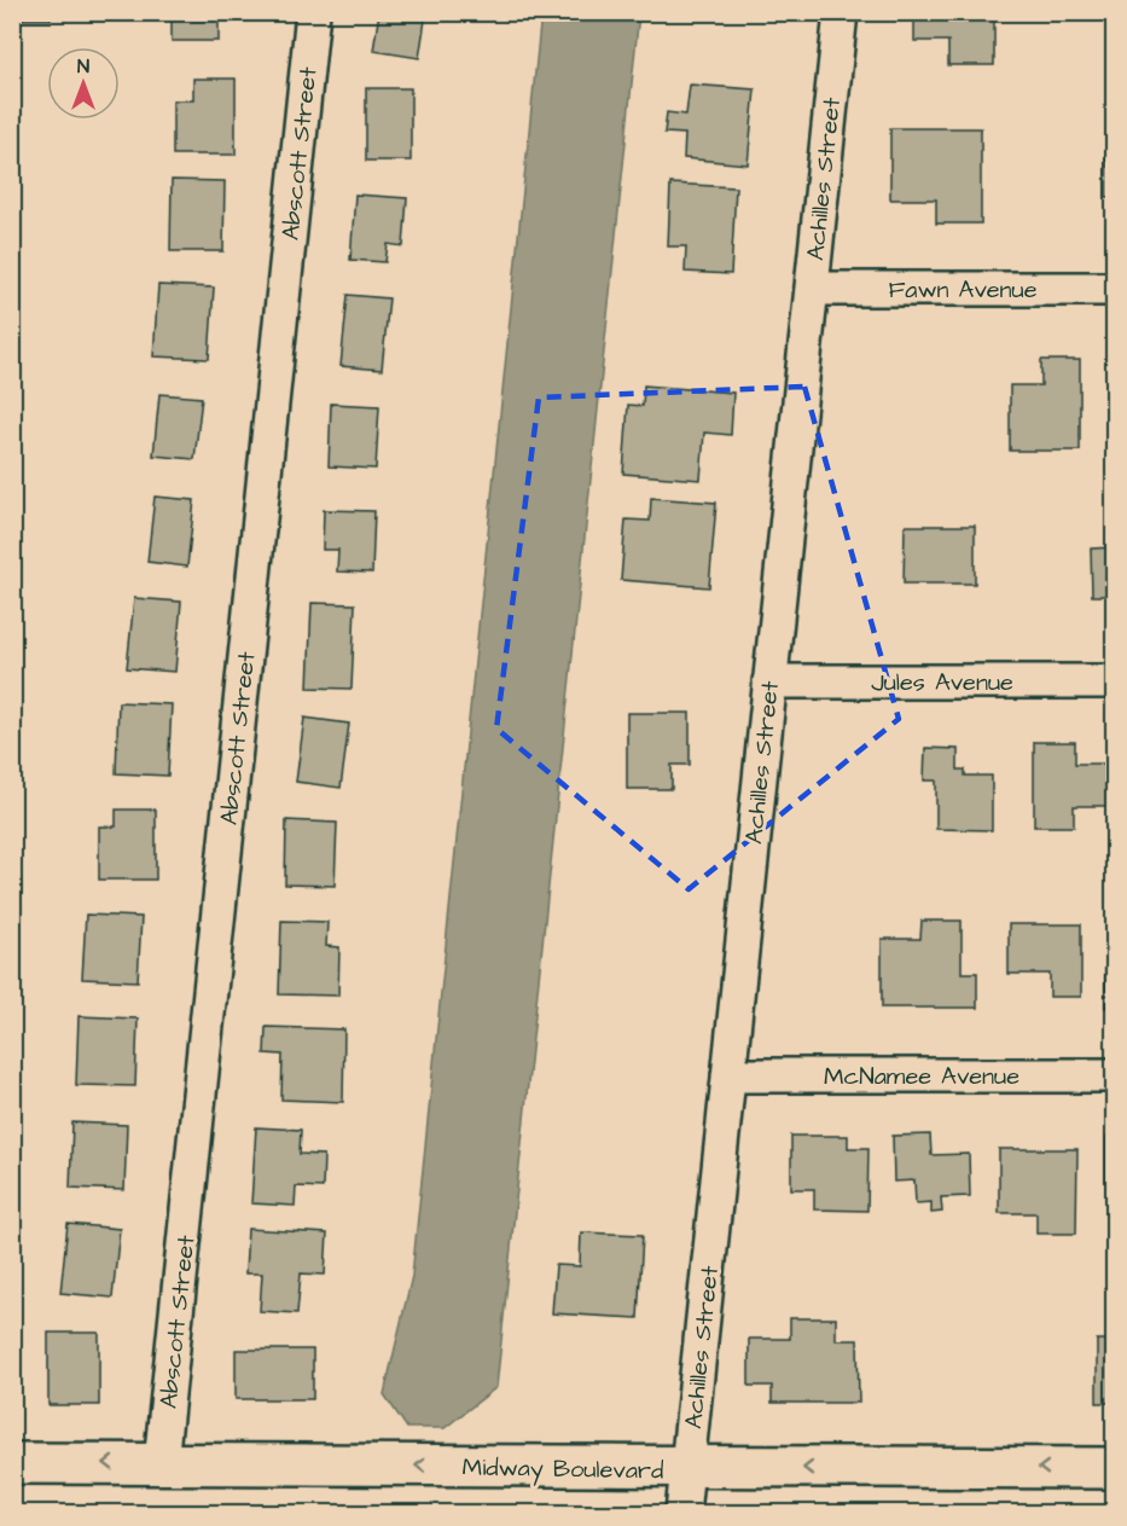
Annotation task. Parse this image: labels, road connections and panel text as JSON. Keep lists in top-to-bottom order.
{
  "streets": {
    "street": [
      "Abscott Street",
      "Achilles Street",
      "Fawn Avenue",
      "Jules Avenue",
      "McNamee Avenue",
      "Midway Boulevard"
    ]
  },
  "crossings": [
    ["Abscott Street", "Midway Boulevard"],
    ["Achilles Street", "Fawn Avenue"],
    ["Achilles Street", "Jules Avenue"],
    ["Achilles Street", "McNamee Avenue"],
    ["Achilles Street", "Midway Boulevard"]
  ],
  "one_way": ["Midway Boulevard"],
  "north": "top"
}
